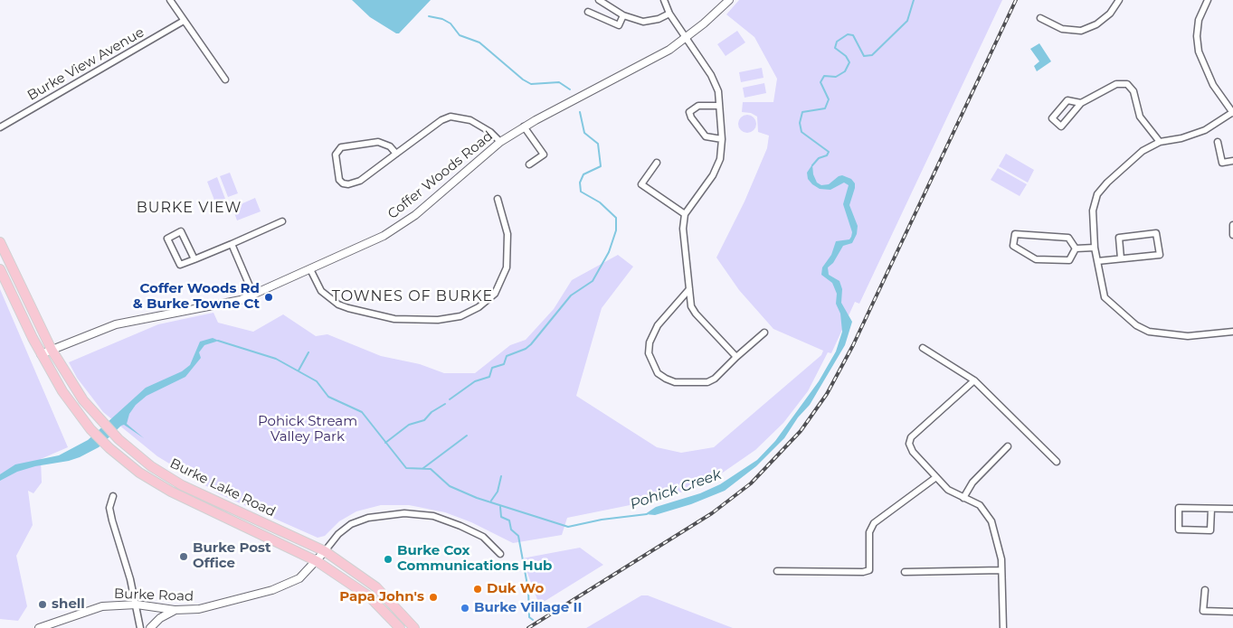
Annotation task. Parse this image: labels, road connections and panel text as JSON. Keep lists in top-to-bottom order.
{
  "streets": {
    "main road": ["Burke Lake Road"],
    "street": ["Burke View Avenue", "Coffer Woods Road", "Burke Road"]
  },
  "crossings": [
    ["Coffer Woods Road", "Burke Lake Road"],
    ["Burke Lake Road", "Burke Road"]
  ],
  "districts": ["BURKE VIEW", "TOWNES OF BURKE"],
  "water": ["Pohick Creek"],
  "parks": ["Pohick Stream Valley Park"],
  "places": [
    "Coffer Woods Rd & Burke Towne Ct",
    "Burke Post Office",
    "Burke Cox Communications Hub",
    "Duk Wo",
    "Papa John's",
    "shell",
    "Burke Village II"
  ]
}
